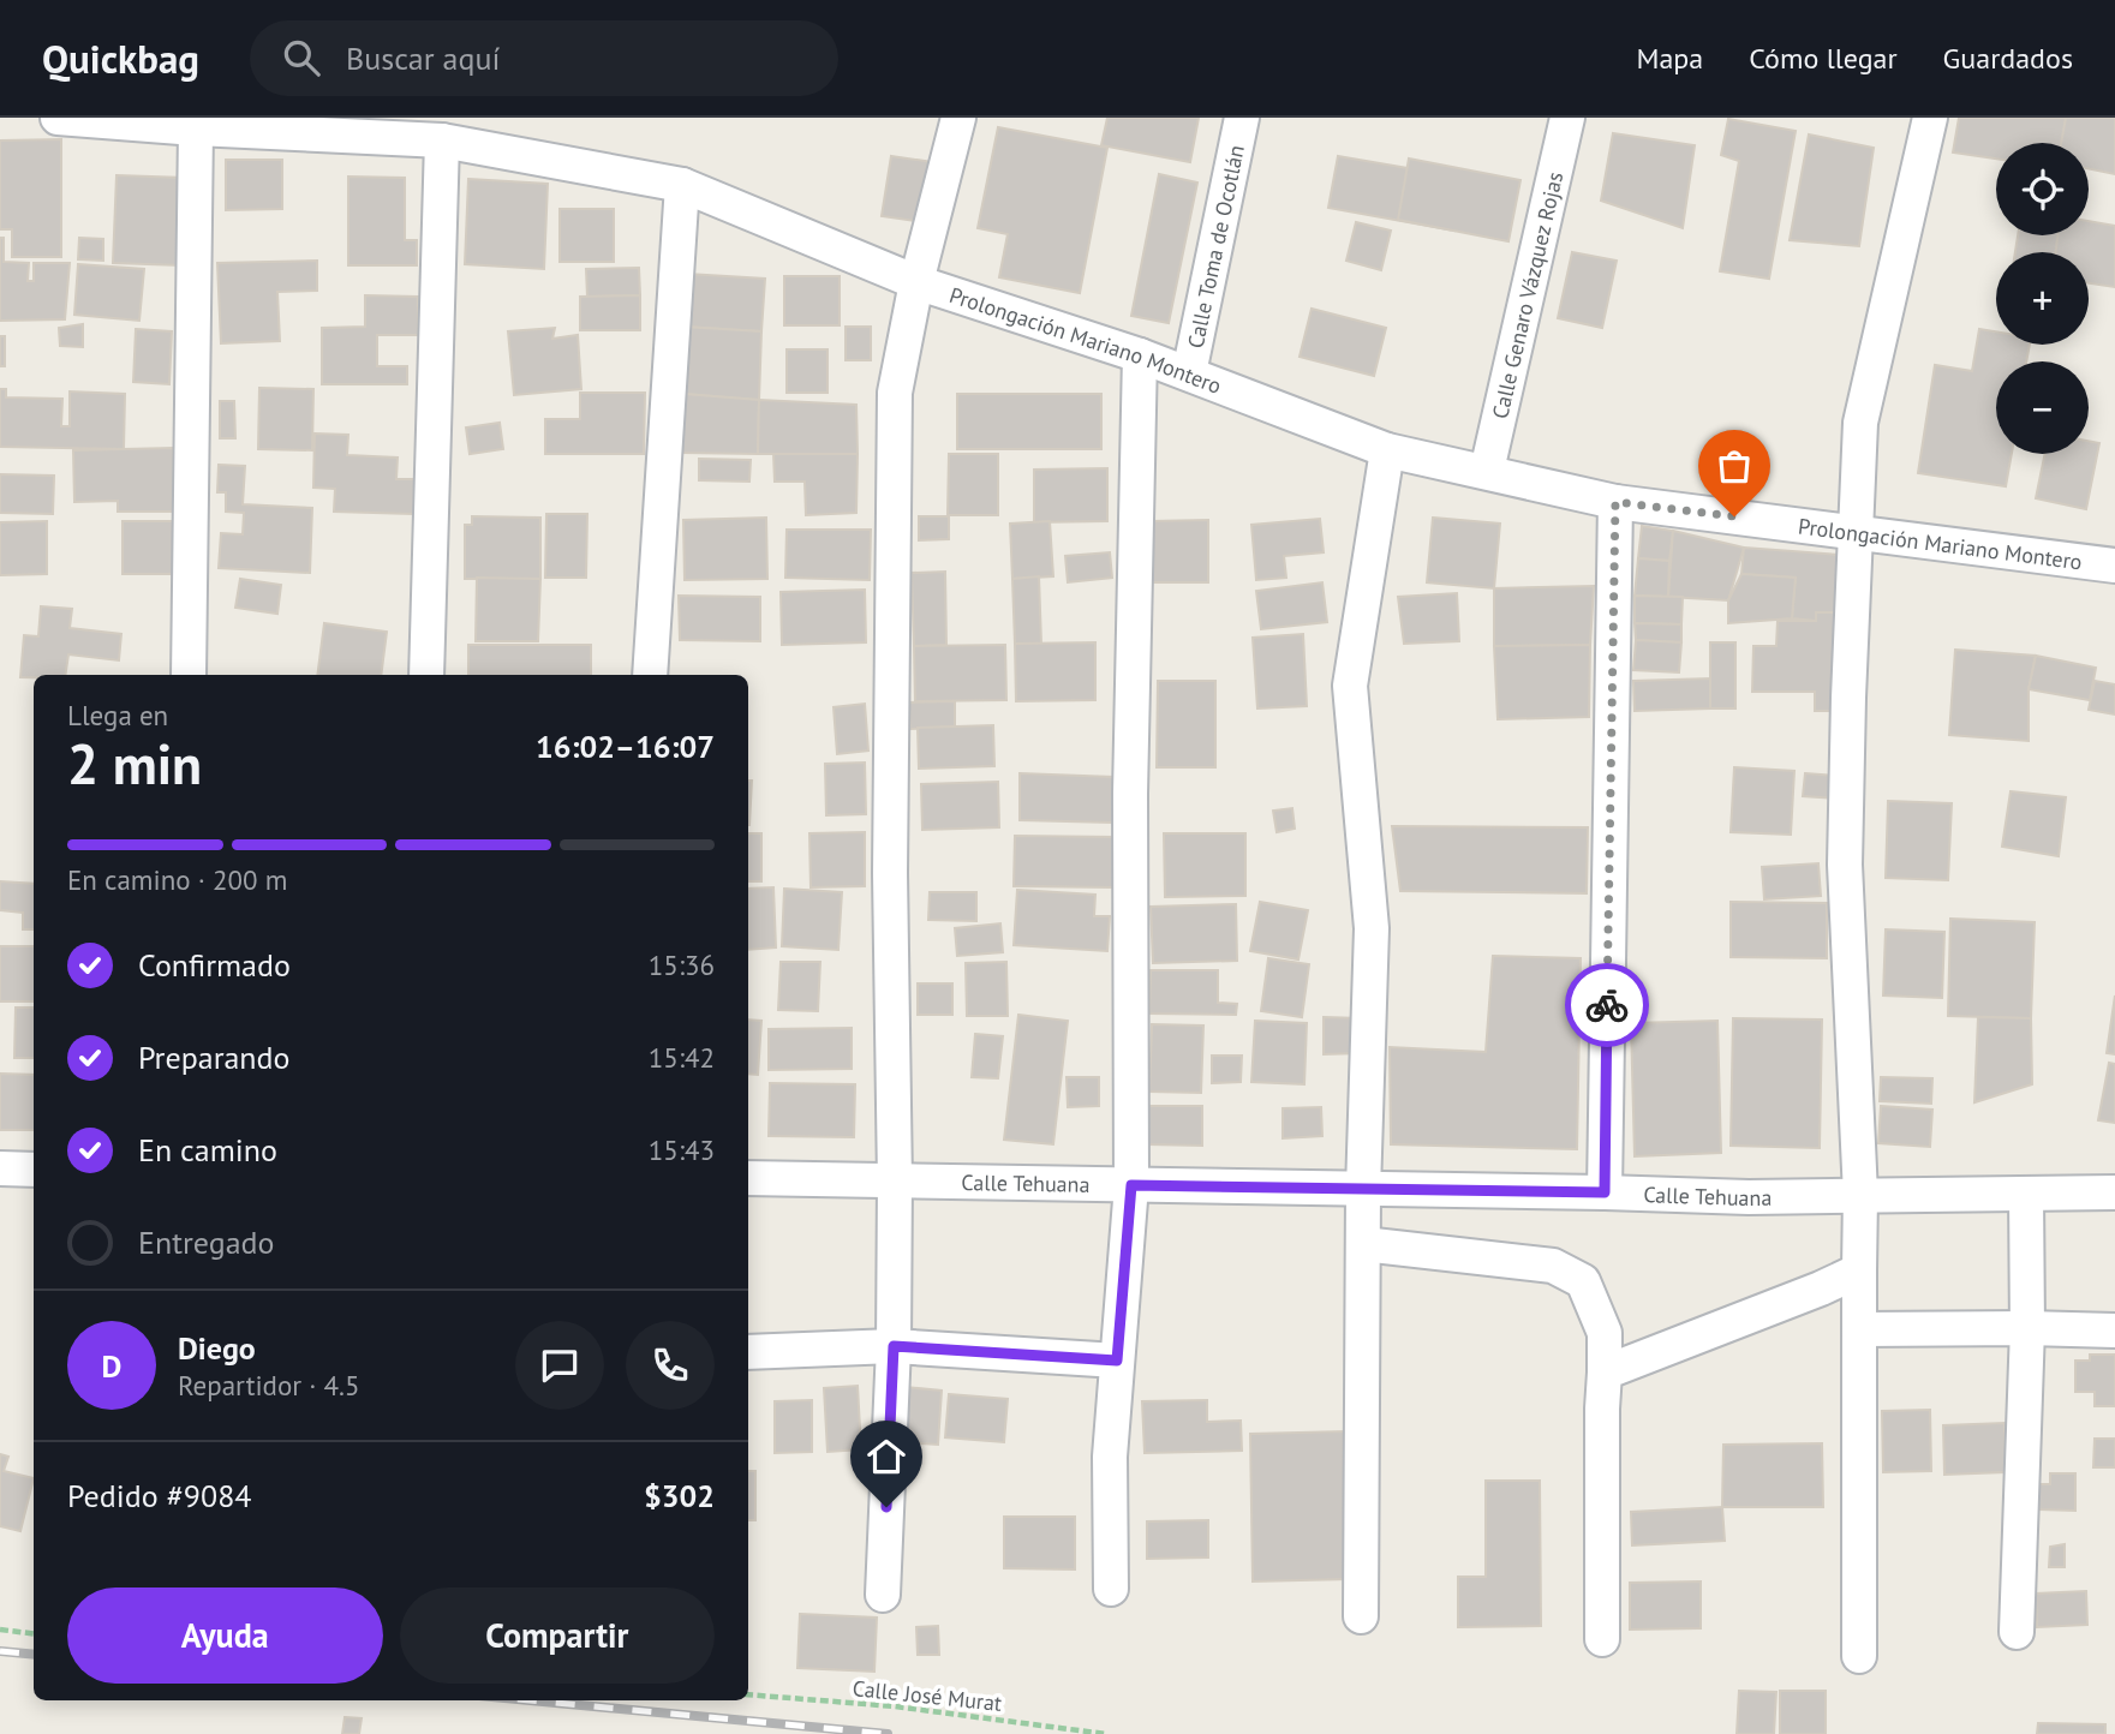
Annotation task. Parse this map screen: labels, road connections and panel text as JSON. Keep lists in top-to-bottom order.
{
  "streets": {
    "street": [
      "Calle Toma de Ocotlán",
      "Calle Genaro Vázquez Rojas",
      "Prolongación Mariano Montero",
      "Calle Tehuana"
    ],
    "path": ["Calle José Murat"]
  },
  "crossings": [
    ["Calle Toma de Ocotlán", "Prolongación Mariano Montero"],
    ["Calle Genaro Vázquez Rojas", "Prolongación Mariano Montero"]
  ],
  "page": {
    "header": "Quickbag",
    "search": "Buscar aquí",
    "nav": ["Mapa", "Cómo llegar", "Guardados"],
    "map_buttons": ["+", "−"],
    "heading": ["2 min", "Llega en", "16:02–16:07"],
    "panel": [
      "Diego",
      "Repartidor · 4.5",
      "Pedido #9084",
      "$302"
    ],
    "bar": "En camino · 200 m",
    "list": [
      ["Confirmado", "15:36"],
      ["Preparando", "15:42"],
      ["En camino", "15:43"],
      "Entregado"
    ],
    "round": "D",
    "buttons": ["Ayuda", "Compartir"]
  }
}
